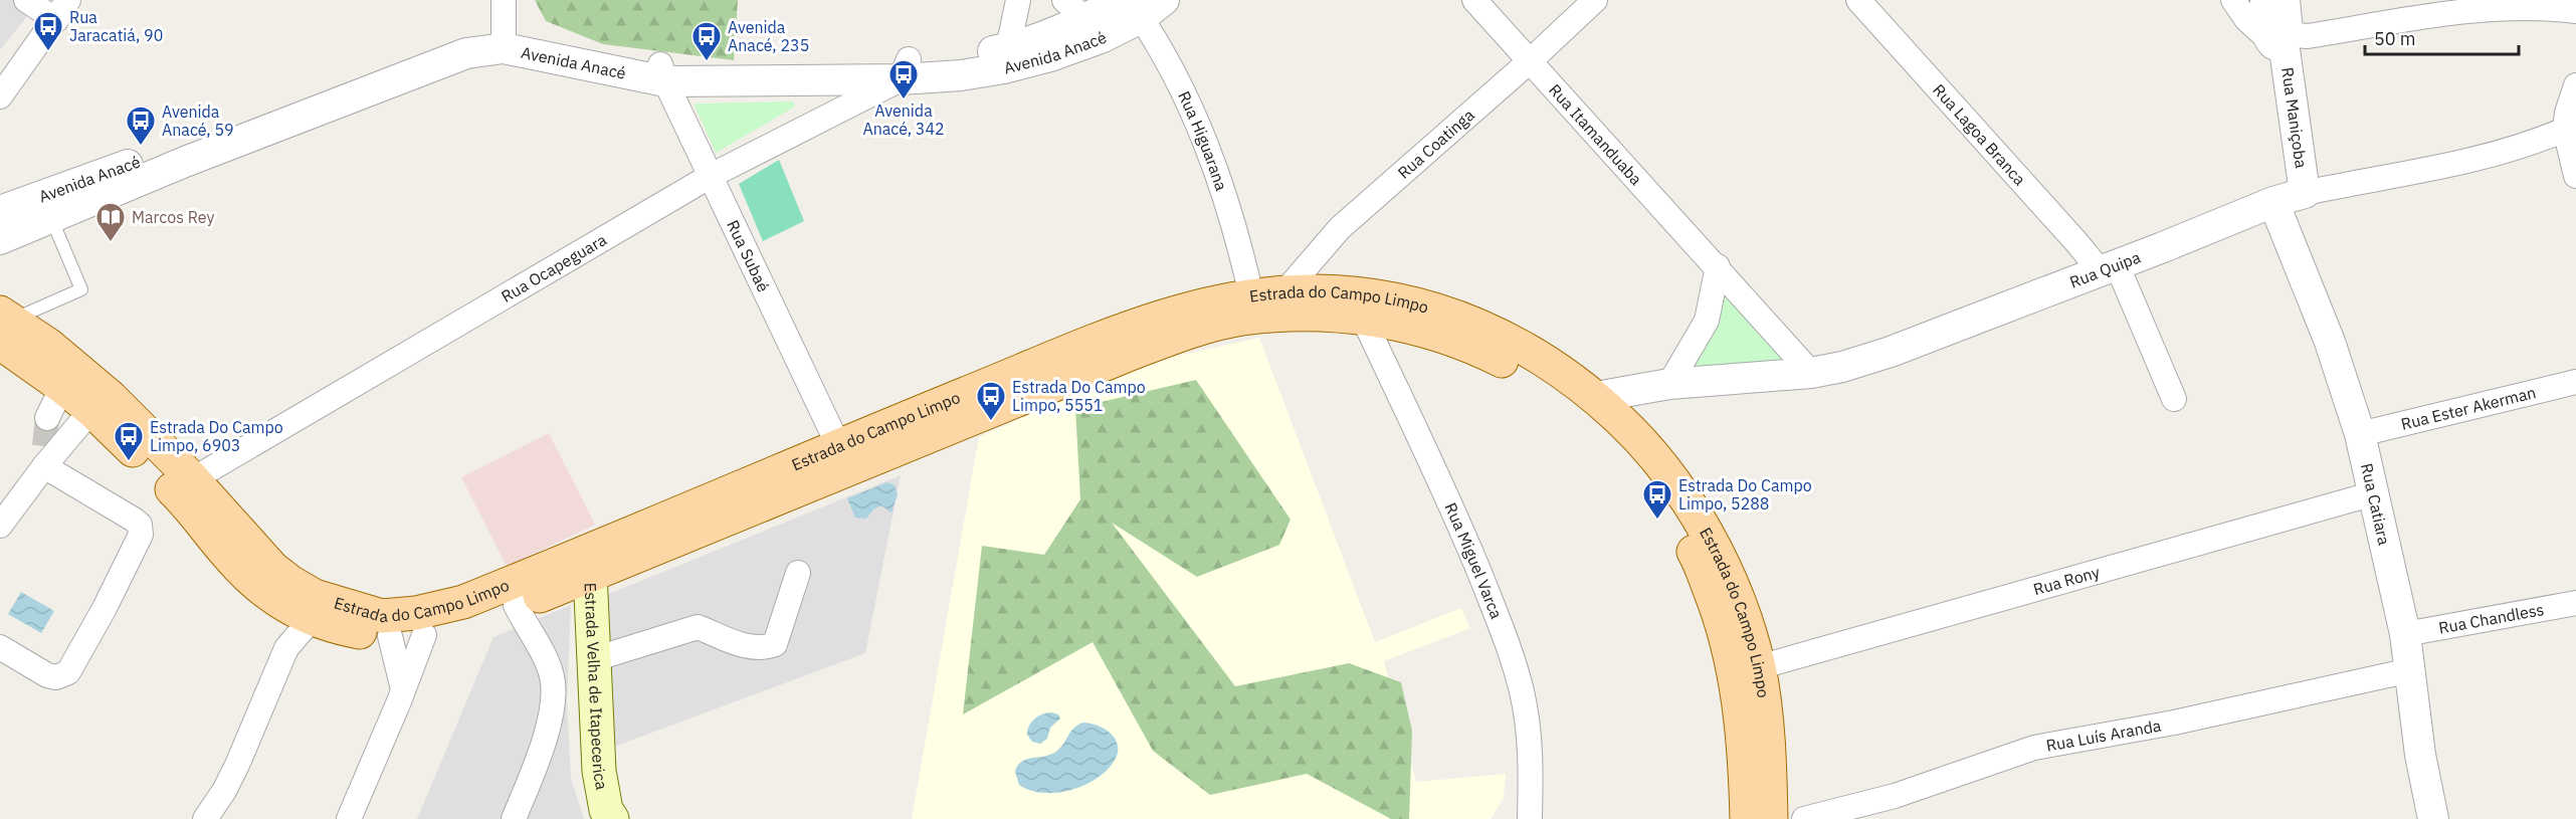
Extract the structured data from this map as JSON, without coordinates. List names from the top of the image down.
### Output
{
  "streets": {
    "main road": ["Estrada do Campo Limpo", "Estrada Velha de Itapecerica"],
    "street": [
      "Avenida Anacé",
      "Rua Maniçoba",
      "Rua Itamanduaba",
      "Rua Lagoa Branca",
      "Rua Higuarana",
      "Rua Coatinga",
      "Rua Subaé",
      "Rua Ocapeguara",
      "Rua Quipa",
      "Rua Ester Akerman",
      "Rua Catiara",
      "Rua Miguel Varca",
      "Rua Rony",
      "Rua Chandless",
      "Rua Luís Aranda"
    ]
  },
  "crossings": [
    ["Avenida Anacé", "Rua Higuarana"],
    ["Avenida Anacé", "Rua Subaé"],
    ["Avenida Anacé", "Rua Ocapeguara"],
    ["Rua Maniçoba", "Rua Quipa"],
    ["Rua Itamanduaba", "Rua Coatinga"],
    ["Rua Itamanduaba", "Rua Quipa"],
    ["Rua Lagoa Branca", "Rua Quipa"],
    ["Rua Higuarana", "Estrada do Campo Limpo"],
    ["Rua Coatinga", "Estrada do Campo Limpo"],
    ["Rua Subaé", "Rua Ocapeguara"],
    ["Rua Subaé", "Estrada do Campo Limpo"],
    ["Rua Ocapeguara", "Estrada do Campo Limpo"],
    ["Rua Quipa", "Estrada do Campo Limpo"],
    ["Rua Quipa", "Rua Catiara"],
    ["Estrada do Campo Limpo", "Rua Miguel Varca"],
    ["Estrada do Campo Limpo", "Rua Rony"],
    ["Estrada do Campo Limpo", "Estrada Velha de Itapecerica"],
    ["Rua Ester Akerman", "Rua Catiara"],
    ["Rua Catiara", "Rua Rony"],
    ["Rua Catiara", "Rua Chandless"],
    ["Rua Catiara", "Rua Luís Aranda"]
  ],
  "places": {
    "bus stop": [
      "Rua Jaracatiá, 90",
      "Avenida Anacé, 235",
      "Avenida Anacé, 342",
      "Avenida Anacé, 59",
      "Estrada Do Campo Limpo, 5551",
      "Estrada Do Campo Limpo, 6903",
      "Estrada Do Campo Limpo, 5288"
    ],
    "library": ["Marcos Rey"]
  },
  "scale_bar": "50 m"
}
